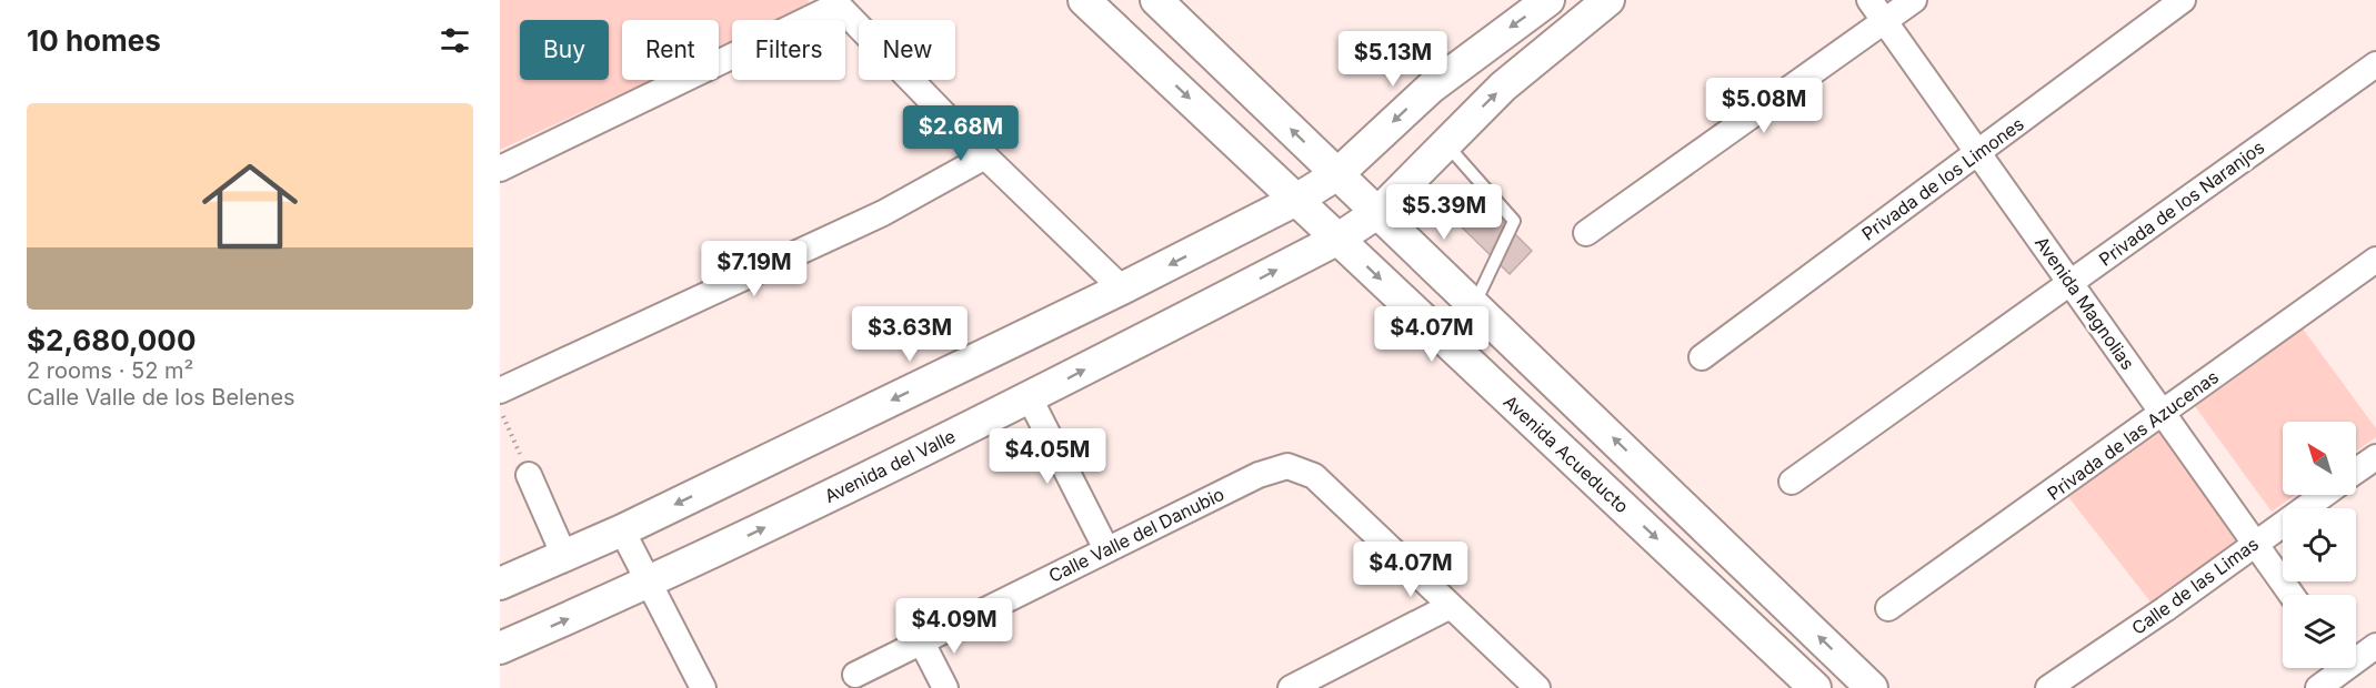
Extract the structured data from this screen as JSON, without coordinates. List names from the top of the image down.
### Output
{
  "streets": {
    "street": [
      "Privada de los Limones",
      "Privada de los Naranjos",
      "Avenida Magnolias",
      "Privada de las Azucenas",
      "Avenida Acueducto",
      "Avenida del Valle",
      "Calle Valle del Danubio",
      "Calle de las Limas"
    ]
  },
  "crossings": [
    ["Privada de los Limones", "Avenida Magnolias"],
    ["Privada de los Naranjos", "Avenida Magnolias"],
    ["Avenida Magnolias", "Privada de las Azucenas"],
    ["Avenida Magnolias", "Calle de las Limas"],
    ["Avenida Acueducto", "Avenida del Valle"]
  ],
  "north": "top left",
  "page": {
    "heading": "10 homes",
    "chip": [
      "Buy",
      "Rent",
      "Filters",
      "New"
    ],
    "price": [
      "$5.13M",
      "$5.08M",
      "$2.68M",
      "$5.39M",
      "$7.19M",
      "$3.63M",
      "$4.07M",
      "$4.05M",
      "$4.07M",
      "$4.09M"
    ],
    "list": [
      {
        "name": "$2,680,000",
        "note": "2 rooms · 52 m² · Calle Valle de los Belenes"
      }
    ]
  }
}
